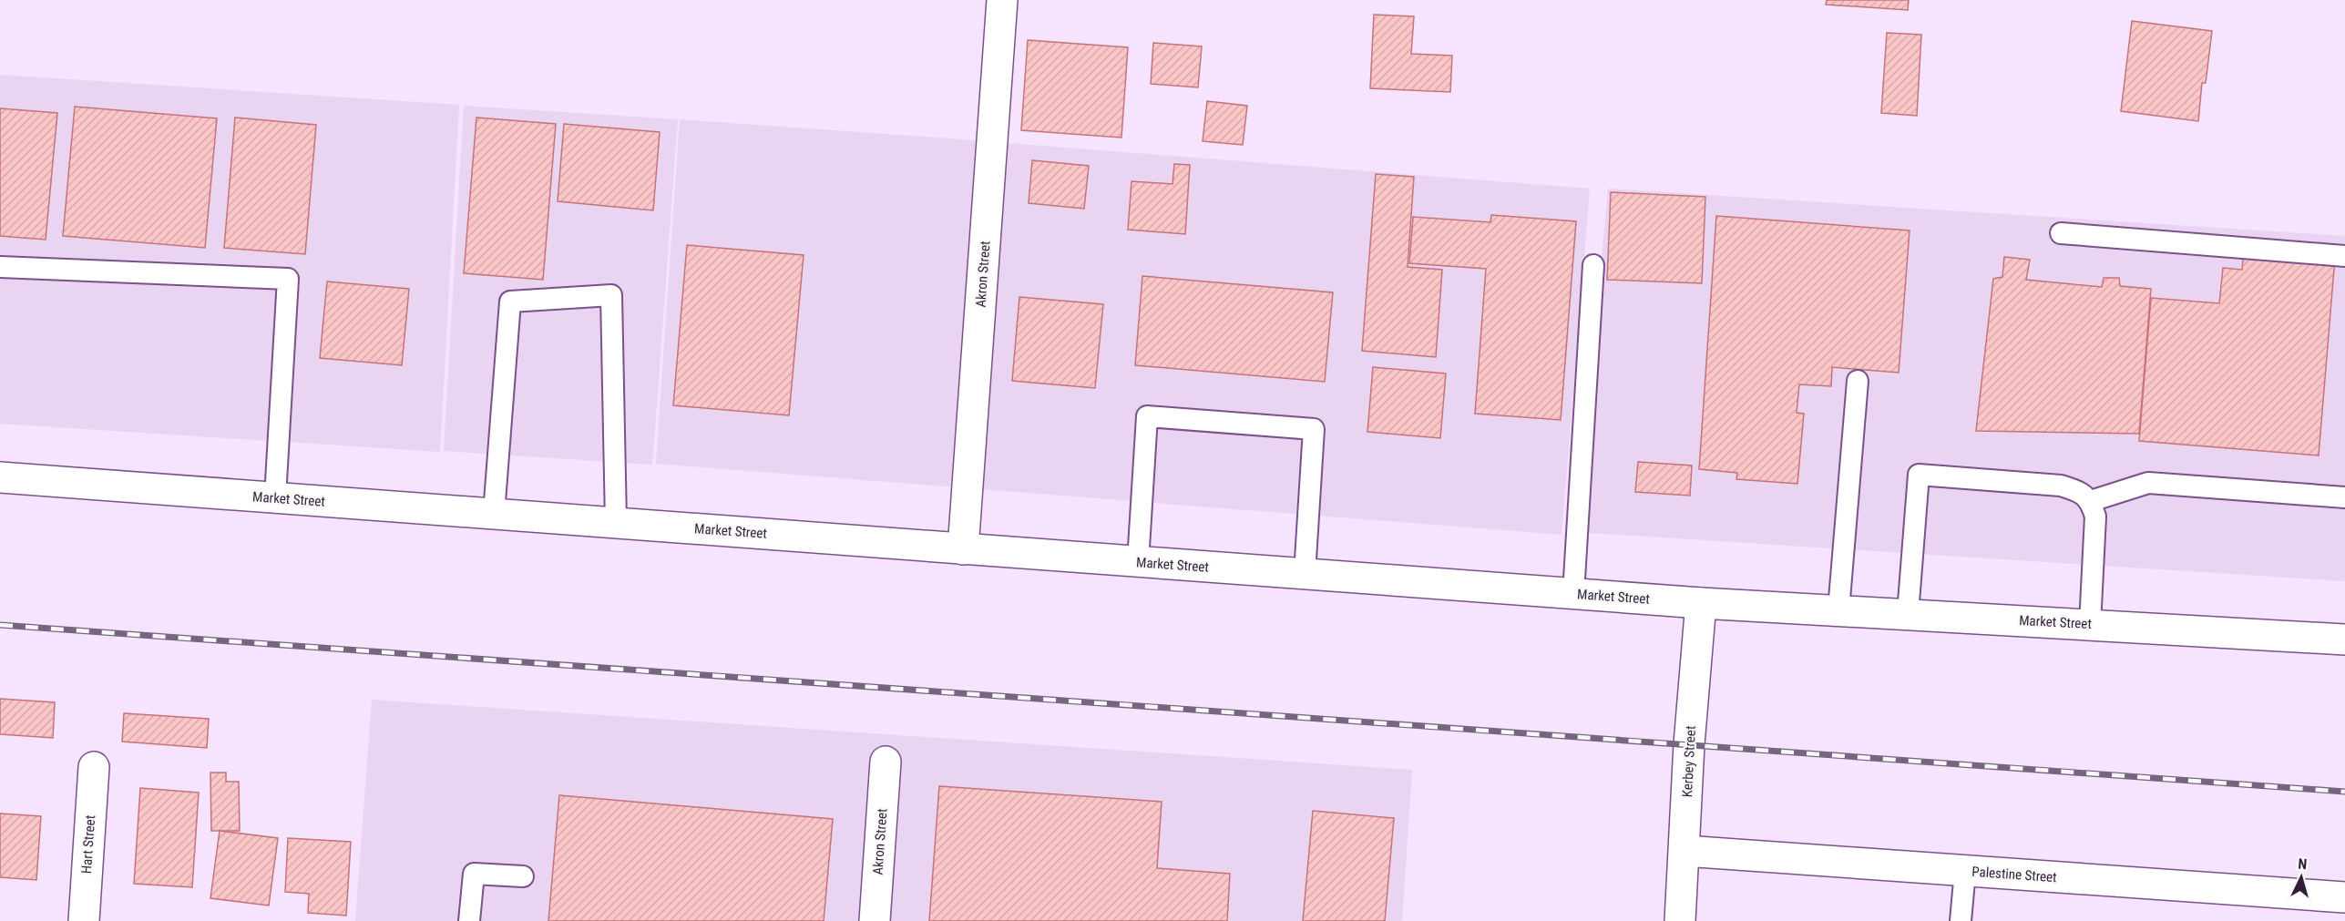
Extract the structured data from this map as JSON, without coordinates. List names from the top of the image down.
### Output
{
  "streets": {
    "main road": [
      "Akron Street",
      "Market Street",
      "Kerbey Street",
      "Hart Street",
      "Palestine Street"
    ]
  },
  "crossings": [
    ["Akron Street", "Market Street"],
    ["Market Street", "Kerbey Street"],
    ["Kerbey Street", "Palestine Street"]
  ],
  "north": "top"
}
